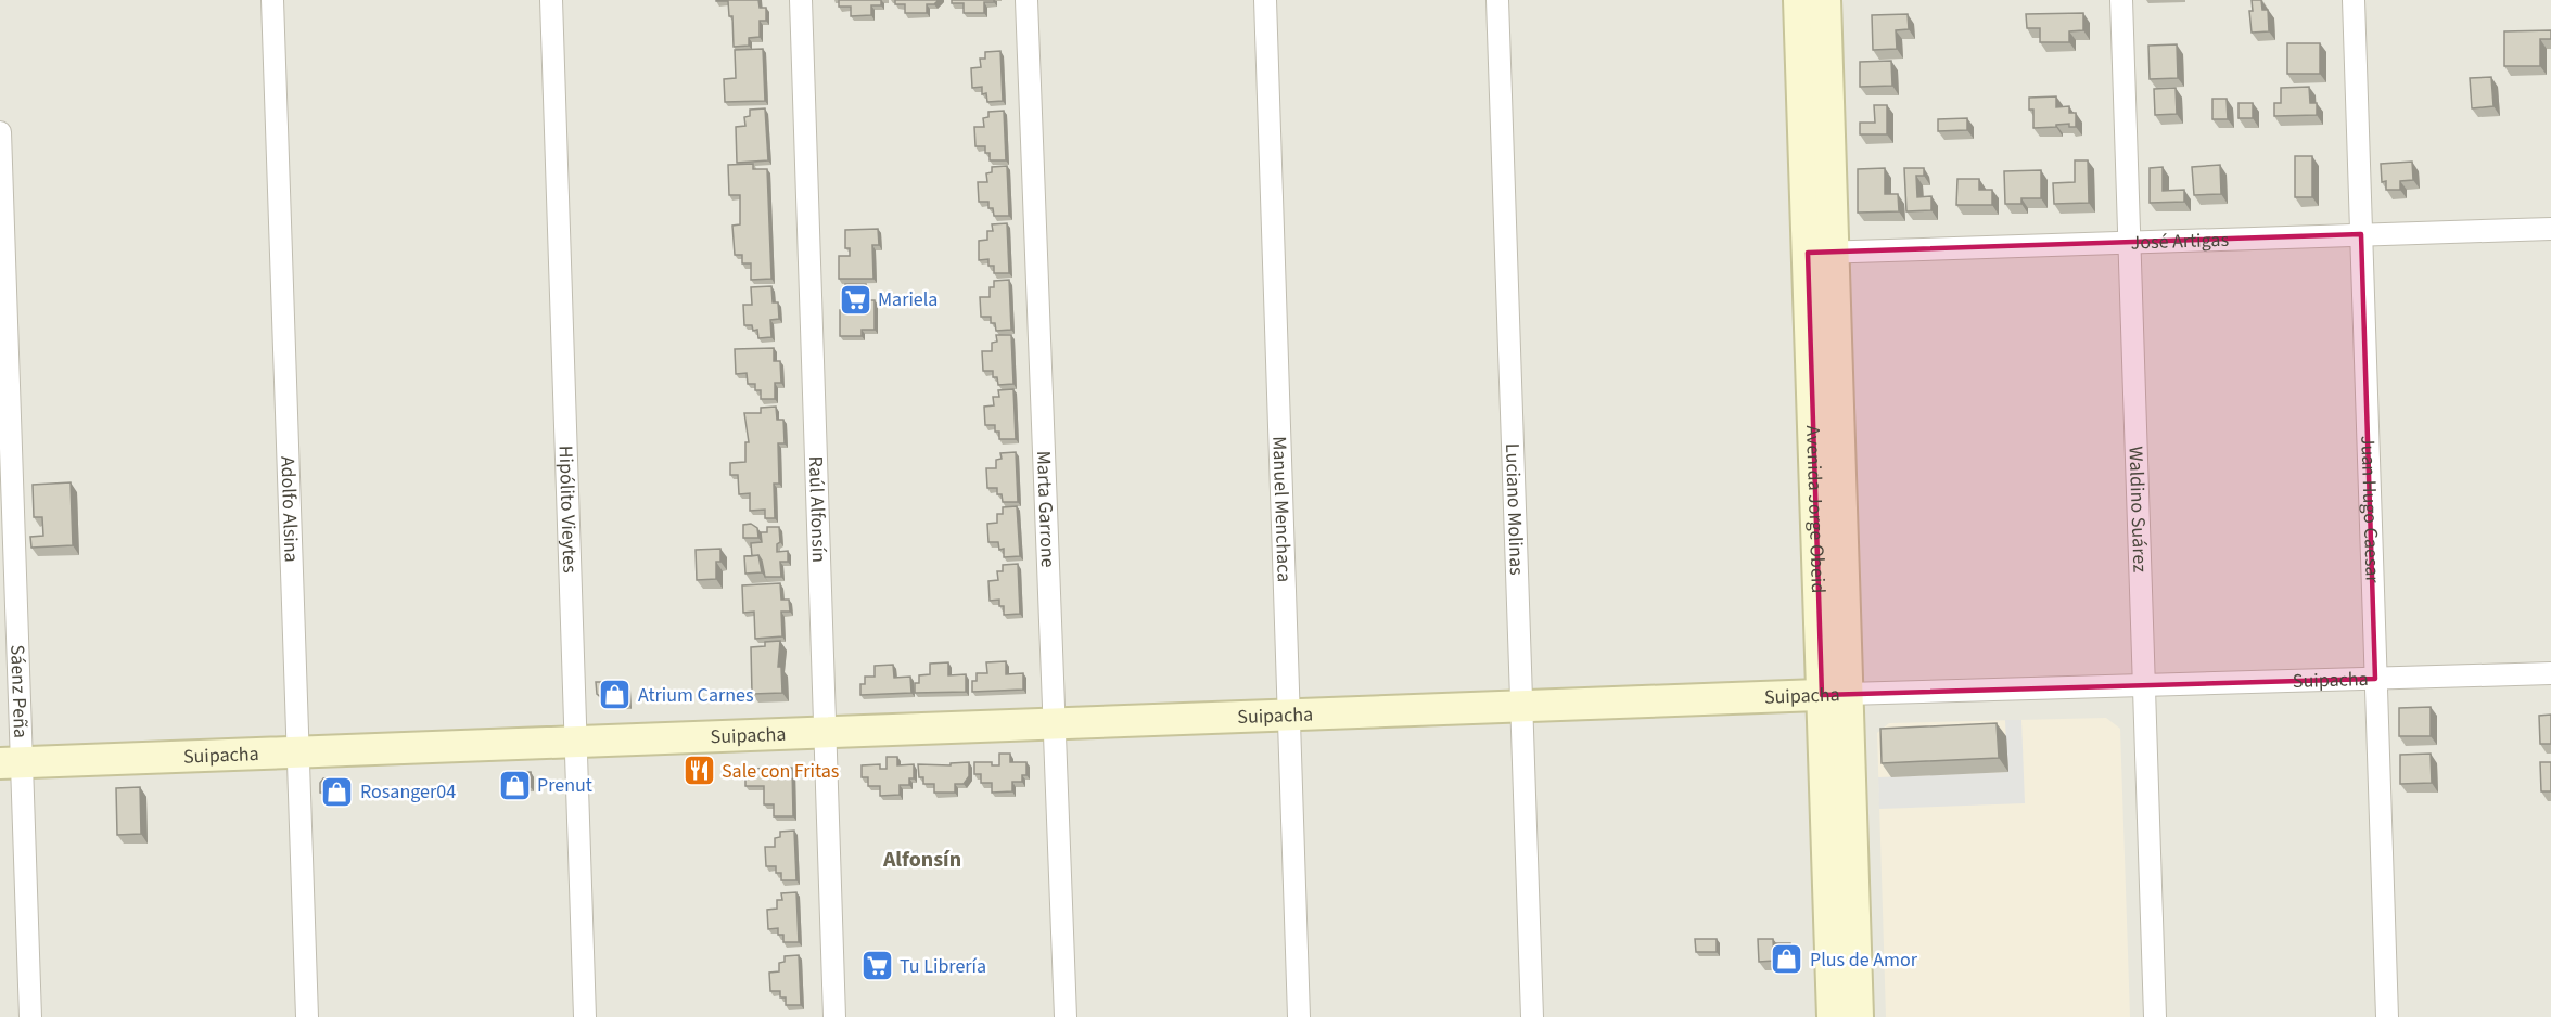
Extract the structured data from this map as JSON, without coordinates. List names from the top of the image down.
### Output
{
  "streets": {
    "main road": ["Avenida Jorge Obeid", "Suipacha"],
    "street": [
      "José Artigas",
      "Adolfo Alsina",
      "Hipólito Vieytes",
      "Raúl Alfonsín",
      "Marta Garrone",
      "Manuel Menchaca",
      "Luciano Molinas",
      "Waldino Suárez",
      "Juan Hugo Caesar",
      "Sáenz Peña"
    ]
  },
  "crossings": [
    ["José Artigas", "Avenida Jorge Obeid"],
    ["José Artigas", "Waldino Suárez"],
    ["José Artigas", "Juan Hugo Caesar"],
    ["Adolfo Alsina", "Suipacha"],
    ["Hipólito Vieytes", "Suipacha"],
    ["Raúl Alfonsín", "Suipacha"],
    ["Marta Garrone", "Suipacha"],
    ["Manuel Menchaca", "Suipacha"],
    ["Luciano Molinas", "Suipacha"],
    ["Avenida Jorge Obeid", "Suipacha"],
    ["Waldino Suárez", "Suipacha"],
    ["Juan Hugo Caesar", "Suipacha"],
    ["Suipacha", "Sáenz Peña"]
  ],
  "districts": ["Alfonsín"],
  "places": {
    "supermarket": ["Mariela", "Tu Librería"],
    "shop": [
      "Atrium Carnes",
      "Prenut",
      "Rosanger04",
      "Plus de Amor"
    ],
    "restaurant": ["Sale con Fritas"]
  }
}
